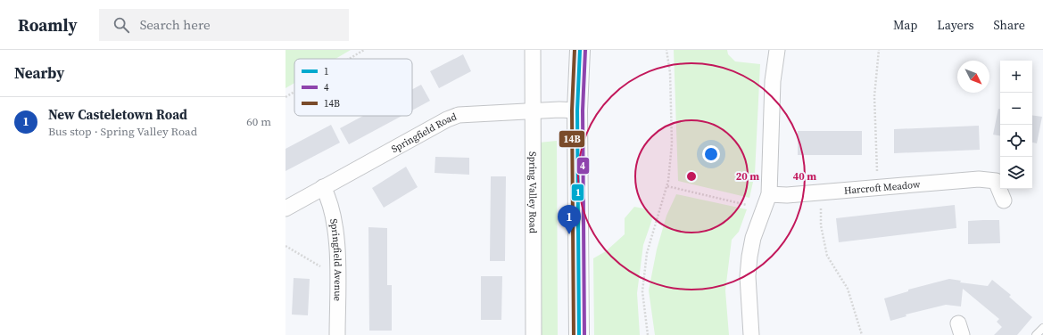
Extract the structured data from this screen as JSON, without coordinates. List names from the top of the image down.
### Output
{
  "streets": {
    "street": [
      "Springfield Road",
      "Harcroft Meadow",
      "Spring Valley Road",
      "Springfield Avenue"
    ]
  },
  "crossings": [
    ["Springfield Road", "Spring Valley Road"],
    ["Springfield Road", "Springfield Avenue"]
  ],
  "lines": ["transit line 1", "transit line 4", "transit line 14B"],
  "legend": ["1", "4", "14B"],
  "north": "bottom right",
  "page": {
    "header": "Roamly",
    "search": "Search here",
    "nav": ["Map", "Layers", "Share"],
    "heading": "Nearby",
    "map_buttons": ["+", "−"],
    "list": [
      {
        "mark": "1",
        "name": "New Casteletown Road",
        "note": "Bus stop · Spring Valley Road",
        "value": "60 m"
      }
    ],
    "pins": "1"
  },
  "rings": ["20 m", "40 m"]
}
